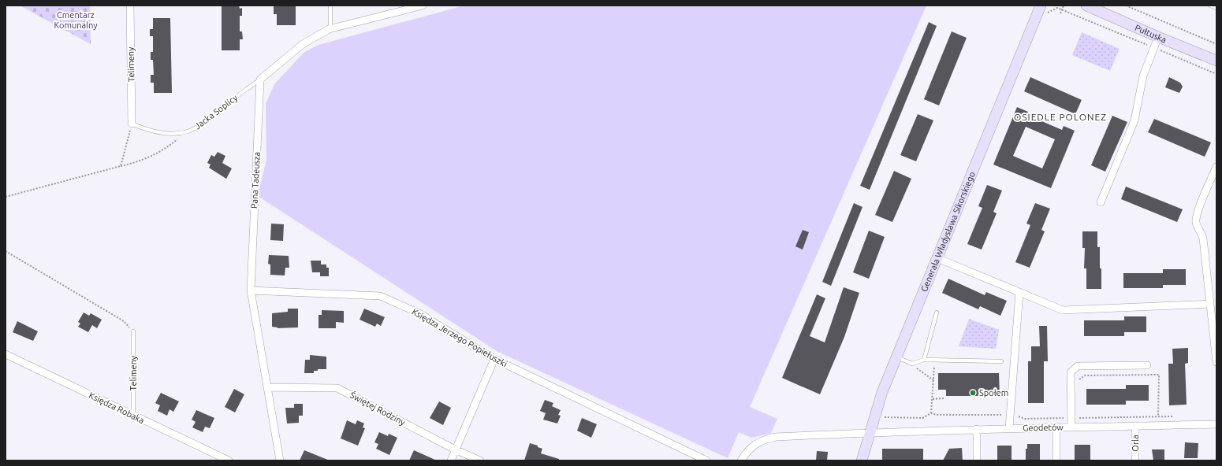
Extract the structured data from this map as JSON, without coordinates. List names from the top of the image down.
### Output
{
  "streets": {
    "street": [
      "Pułtuska",
      "Telimeny",
      "Pana Tadeusza",
      "Generała Władysława Sikorskiego",
      "Księdza Jerzego Popiełuszki",
      "Księdza Robaka",
      "Świętej Rodziny",
      "Geodetów",
      "Orla"
    ],
    "lane": ["Jacka Soplicy"]
  },
  "crossings": [
    ["Telimeny", "Jacka Soplicy"],
    ["Telimeny", "Księdza Robaka"],
    ["Jacka Soplicy", "Pana Tadeusza"],
    ["Pana Tadeusza", "Księdza Jerzego Popiełuszki"],
    ["Pana Tadeusza", "Świętej Rodziny"],
    ["Generała Władysława Sikorskiego", "Geodetów"],
    ["Geodetów", "Orla"]
  ],
  "districts": ["OSIEDLE POLONEZ"],
  "parks": ["Cmentarz Komunalny"],
  "places": ["Społem"]
}
